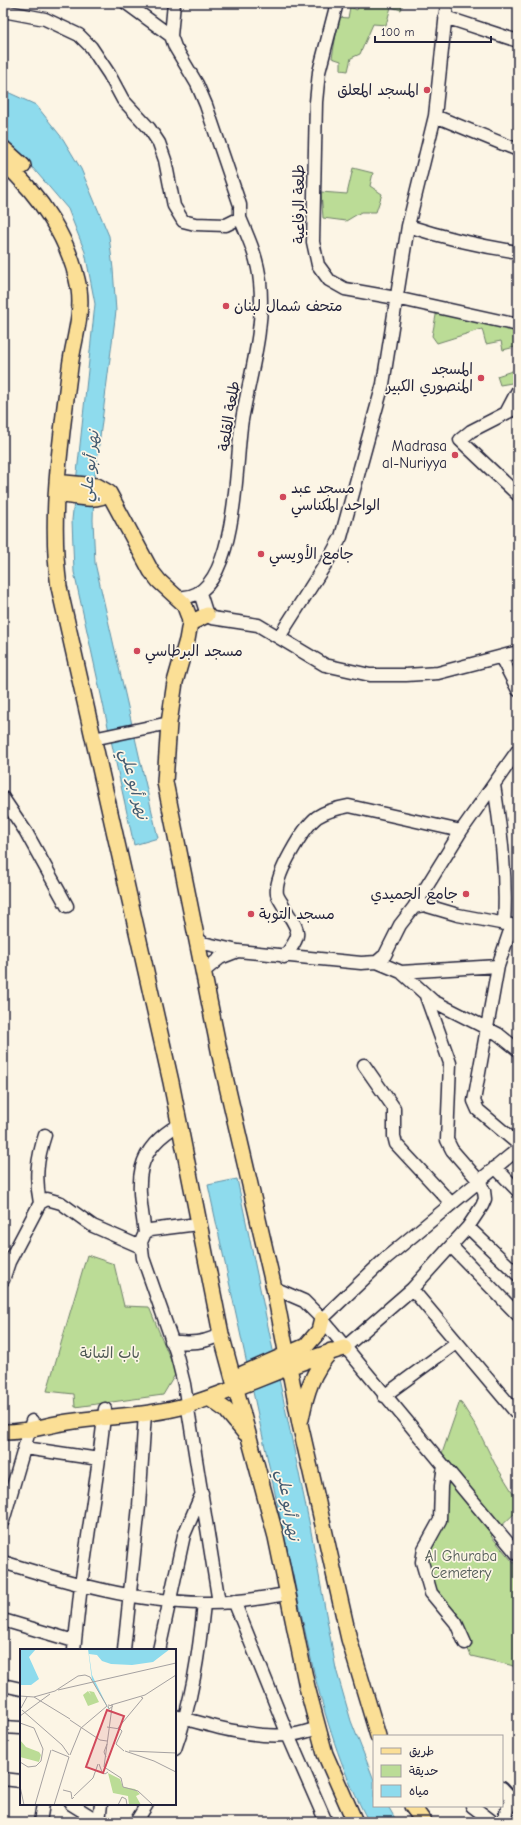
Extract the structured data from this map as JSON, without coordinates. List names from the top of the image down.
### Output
{
  "streets": {
    "street": ["طلعة الرفاعية", "طلعة القلعة"]
  },
  "water": ["نهر أبو علي"],
  "parks": ["باب التبانة", "Al Ghuraba Cemetery"],
  "places": [
    "المسجد المعلق",
    "متحف شمال لبنان",
    "المسجد المنصوري الكبير",
    "Madrasa al-Nuriyya",
    "مسجد عبد الواحد المكناسي",
    "جامع الأويسي",
    "مسجد البرطاسي",
    "جامع الحميدي",
    "مسجد التوبة"
  ],
  "legend": ["طريق", "حديقة", "مياه"],
  "scale_bar": "100 m"
}
